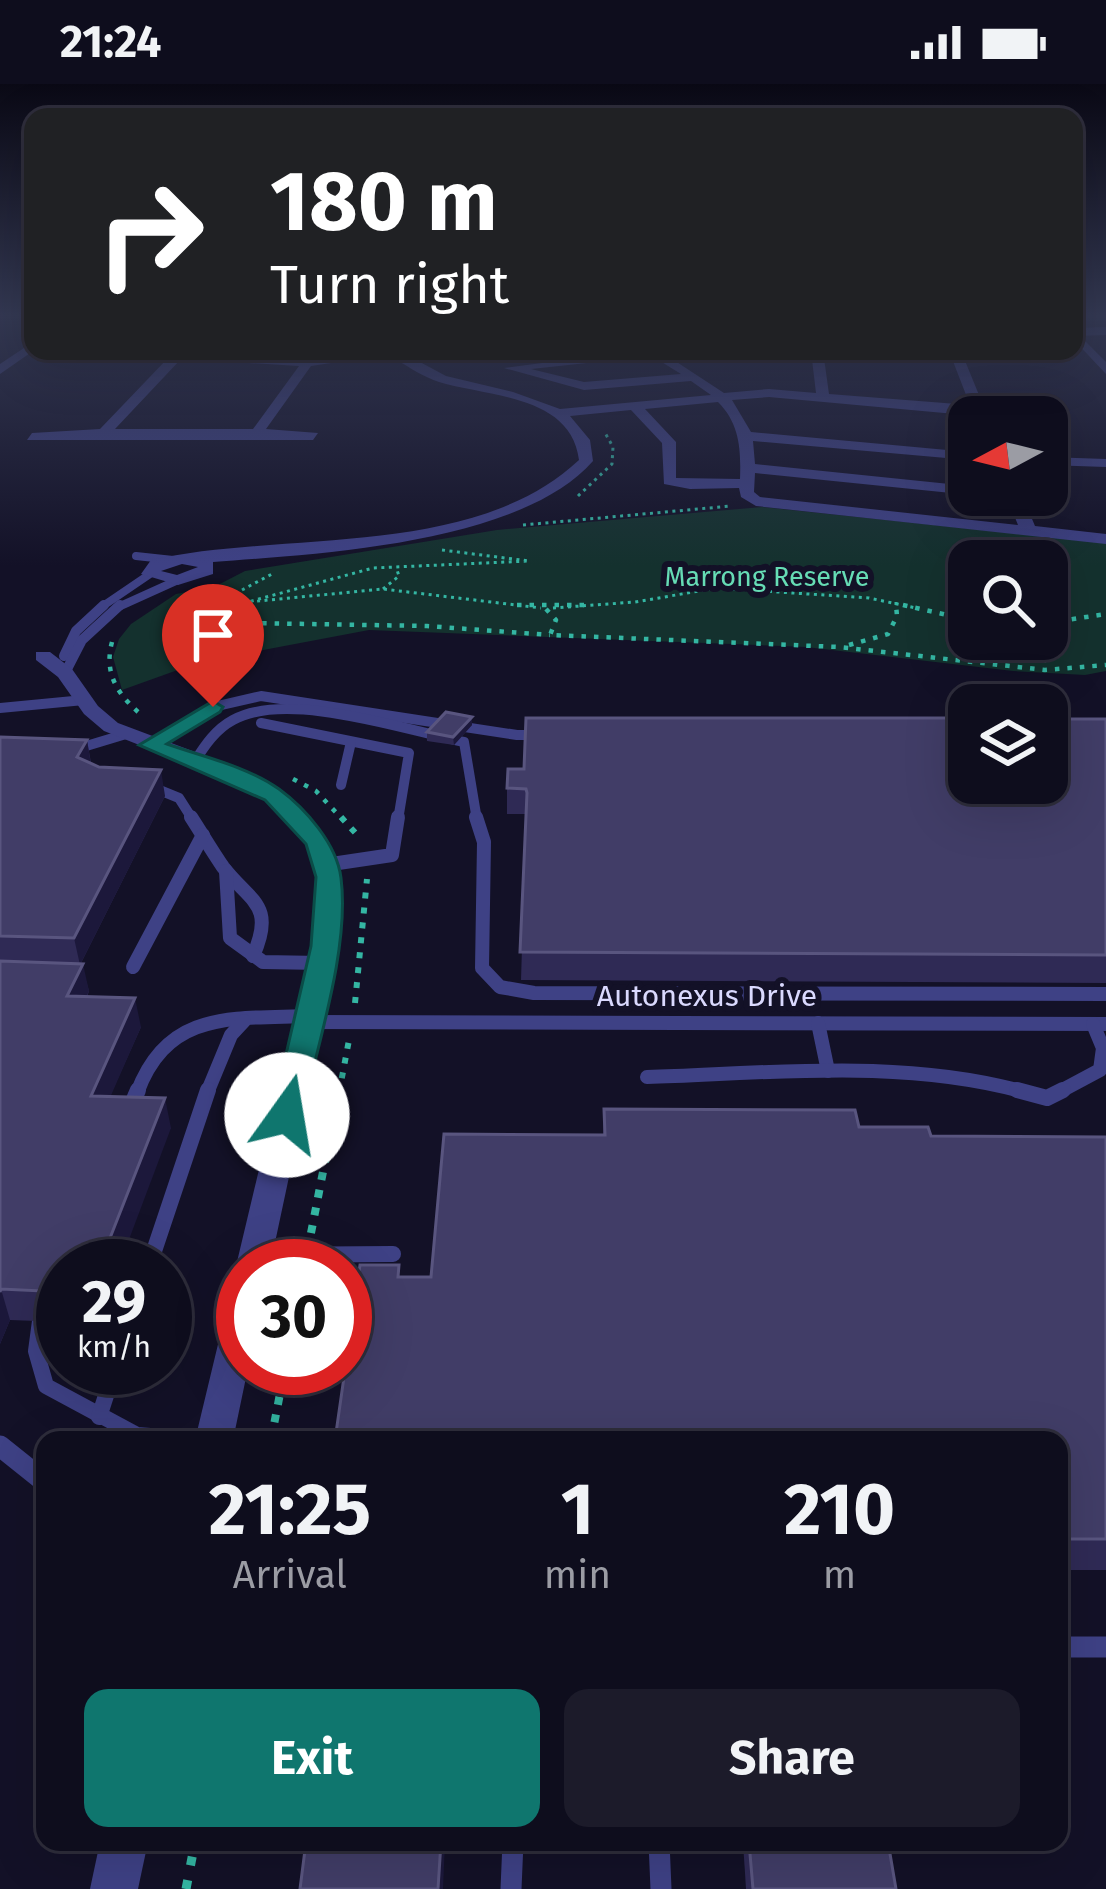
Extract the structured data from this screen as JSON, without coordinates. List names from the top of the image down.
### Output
{
  "streets": {
    "lane": ["Autonexus Drive"]
  },
  "parks": ["Marrong Reserve"],
  "north": "left",
  "page": {
    "status": "21:24",
    "turn": ["180 m", "Turn right"],
    "speed": "29 km/h",
    "limit": "30",
    "eta": [
      "21:25",
      "Arrival",
      "1",
      "min",
      "210",
      "m"
    ],
    "buttons": ["Exit", "Share"]
  }
}
